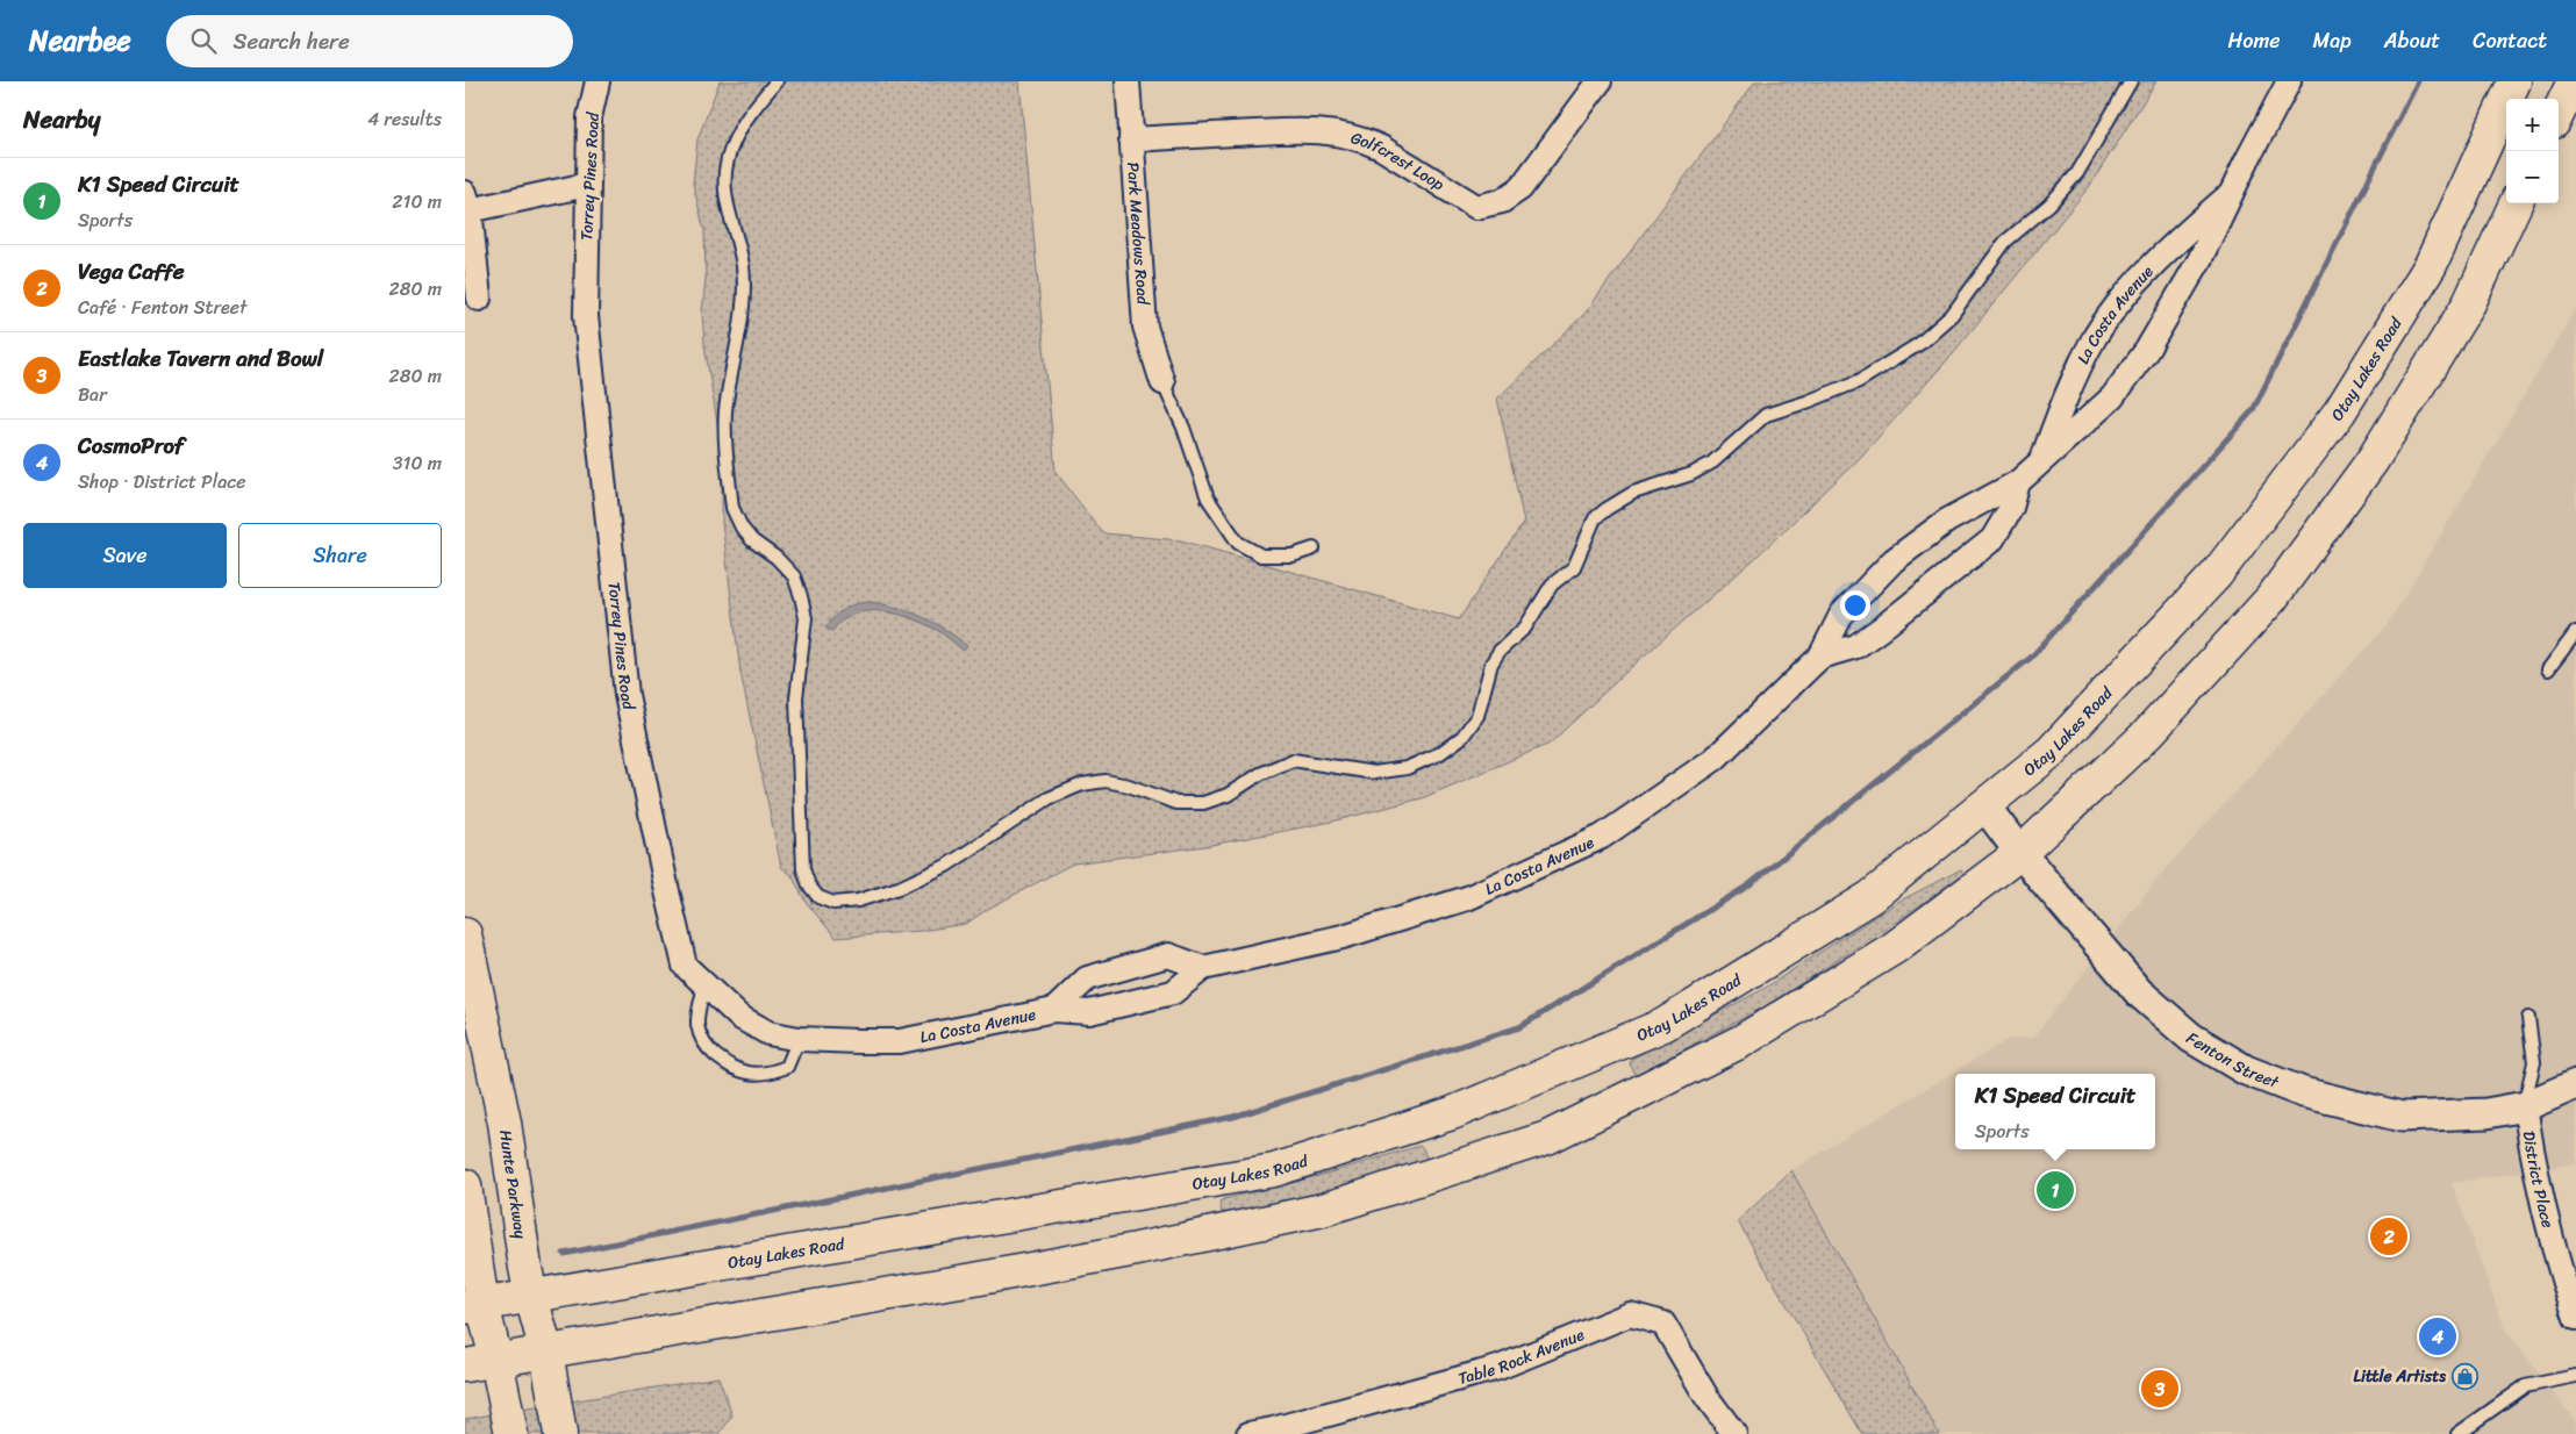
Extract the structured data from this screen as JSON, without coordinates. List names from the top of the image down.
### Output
{
  "streets": {
    "main road": ["Otay Lakes Road", "Hunte Parkway"],
    "street": [
      "Golfcrest Loop",
      "Torrey Pines Road",
      "Park Meadows Road",
      "La Costa Avenue",
      "Fenton Street",
      "District Place",
      "Table Rock Avenue"
    ]
  },
  "crossings": [
    ["Golfcrest Loop", "Park Meadows Road"],
    ["Torrey Pines Road", "La Costa Avenue"],
    ["Otay Lakes Road", "Fenton Street"],
    ["Otay Lakes Road", "Hunte Parkway"],
    ["Fenton Street", "District Place"]
  ],
  "places": {
    "shop": ["Little Artists"]
  },
  "page": {
    "header": "Nearbee",
    "search": "Search here",
    "nav": [
      "Home",
      "Map",
      "About",
      "Contact"
    ],
    "heading": ["Nearby", "4 results"],
    "map_buttons": ["+", "−"],
    "list": [
      {
        "mark": "1",
        "name": "K1 Speed Circuit",
        "note": "Sports",
        "value": "210 m"
      },
      {
        "mark": "2",
        "name": "Vega Caffe",
        "note": "Café · Fenton Street",
        "value": "280 m"
      },
      {
        "mark": "3",
        "name": "Eastlake Tavern and Bowl",
        "note": "Bar",
        "value": "280 m"
      },
      {
        "mark": "4",
        "name": "CosmoProf",
        "note": "Shop · District Place",
        "value": "310 m"
      }
    ],
    "buttons": ["Save", "Share"],
    "popup": ["K1 Speed Circuit", "Sports"],
    "pins": [
      "1",
      "2",
      "4",
      "3"
    ]
  }
}
